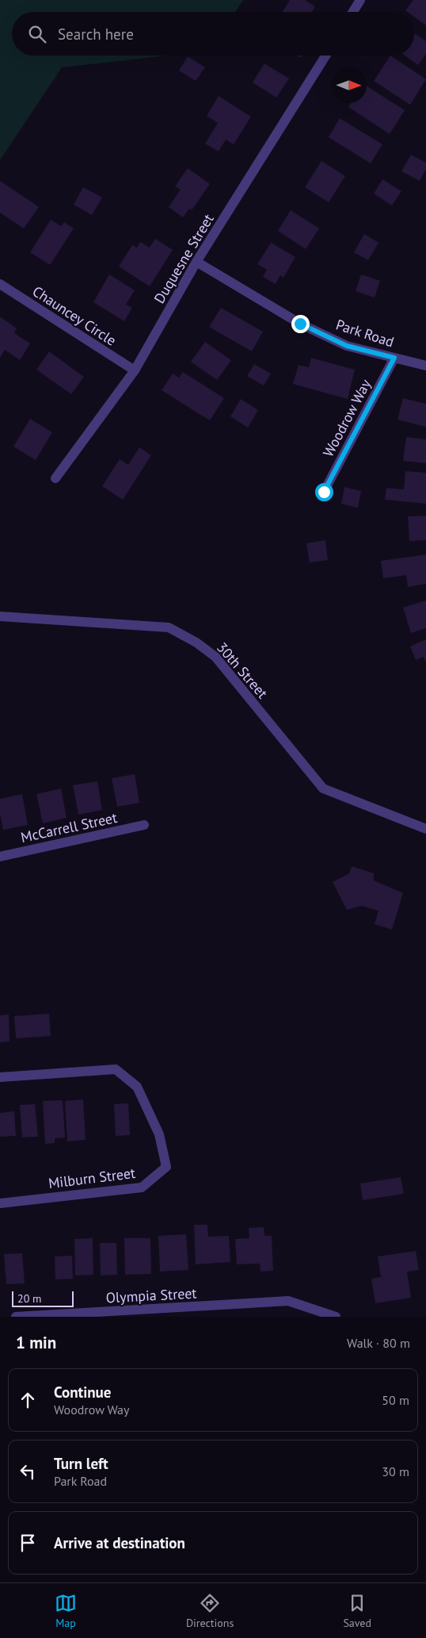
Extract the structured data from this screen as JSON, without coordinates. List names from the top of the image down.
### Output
{
  "streets": {
    "street": [
      "Duquesne Street",
      "Chauncey Circle",
      "Park Road",
      "Woodrow Way",
      "30th Street",
      "McCarrell Street",
      "Milburn Street",
      "Olympia Street"
    ]
  },
  "crossings": [
    ["Duquesne Street", "Chauncey Circle"],
    ["Duquesne Street", "Park Road"],
    ["Park Road", "Woodrow Way"]
  ],
  "scale_bar": "20 m",
  "north": "right",
  "page": {
    "search": "Search here",
    "scale": "20 m",
    "heading": ["1 min", "Walk · 80 m"],
    "list": [
      ["Continue", "Woodrow Way", "50 m"],
      ["Turn left", "Park Road", "30 m"],
      "Arrive at destination"
    ],
    "nav": ["Map", "Directions", "Saved"]
  }
}
